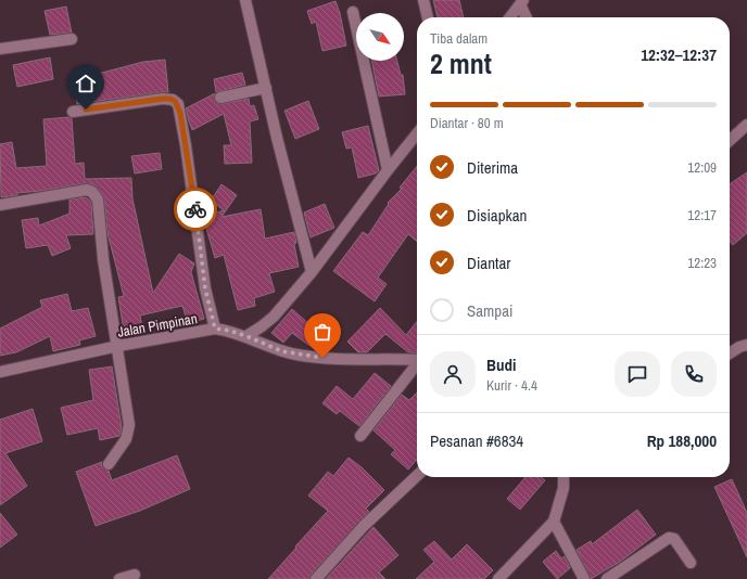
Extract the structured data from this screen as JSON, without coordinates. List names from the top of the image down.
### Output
{
  "streets": {
    "street": ["Jalan Pimpinan"]
  },
  "north": "bottom right",
  "page": {
    "heading": ["2 mnt", "Tiba dalam", "12:32–12:37"],
    "panel": [
      "Budi",
      "Kurir · 4.4",
      "Pesanan #6834",
      "Rp 188,000"
    ],
    "bar": "Diantar · 80 m",
    "list": [
      ["Diterima", "12:09"],
      ["Disiapkan", "12:17"],
      ["Diantar", "12:23"],
      "Sampai"
    ]
  }
}
